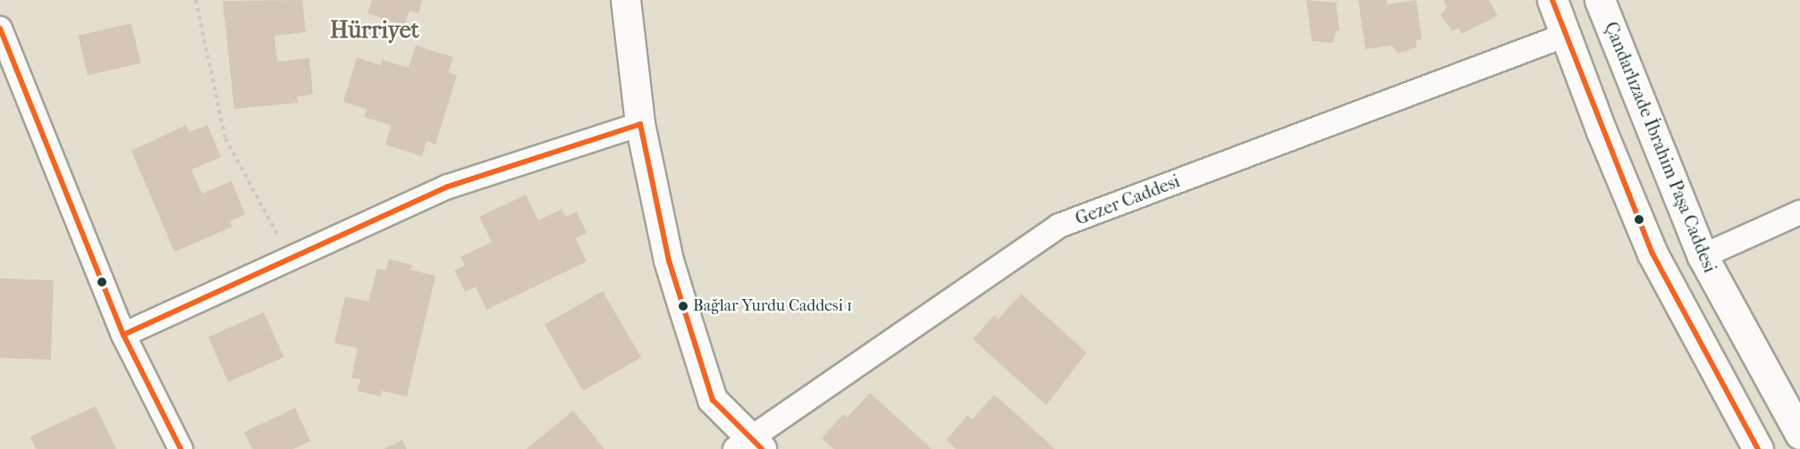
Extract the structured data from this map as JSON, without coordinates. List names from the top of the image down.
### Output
{
  "streets": {
    "main road": ["Çandarlızade İbrahim Paşa Caddesi"],
    "street": ["Gezer Caddesi"]
  },
  "districts": ["Hürriyet"],
  "places": ["Bağlar Yurdu Caddesi 1"]
}
